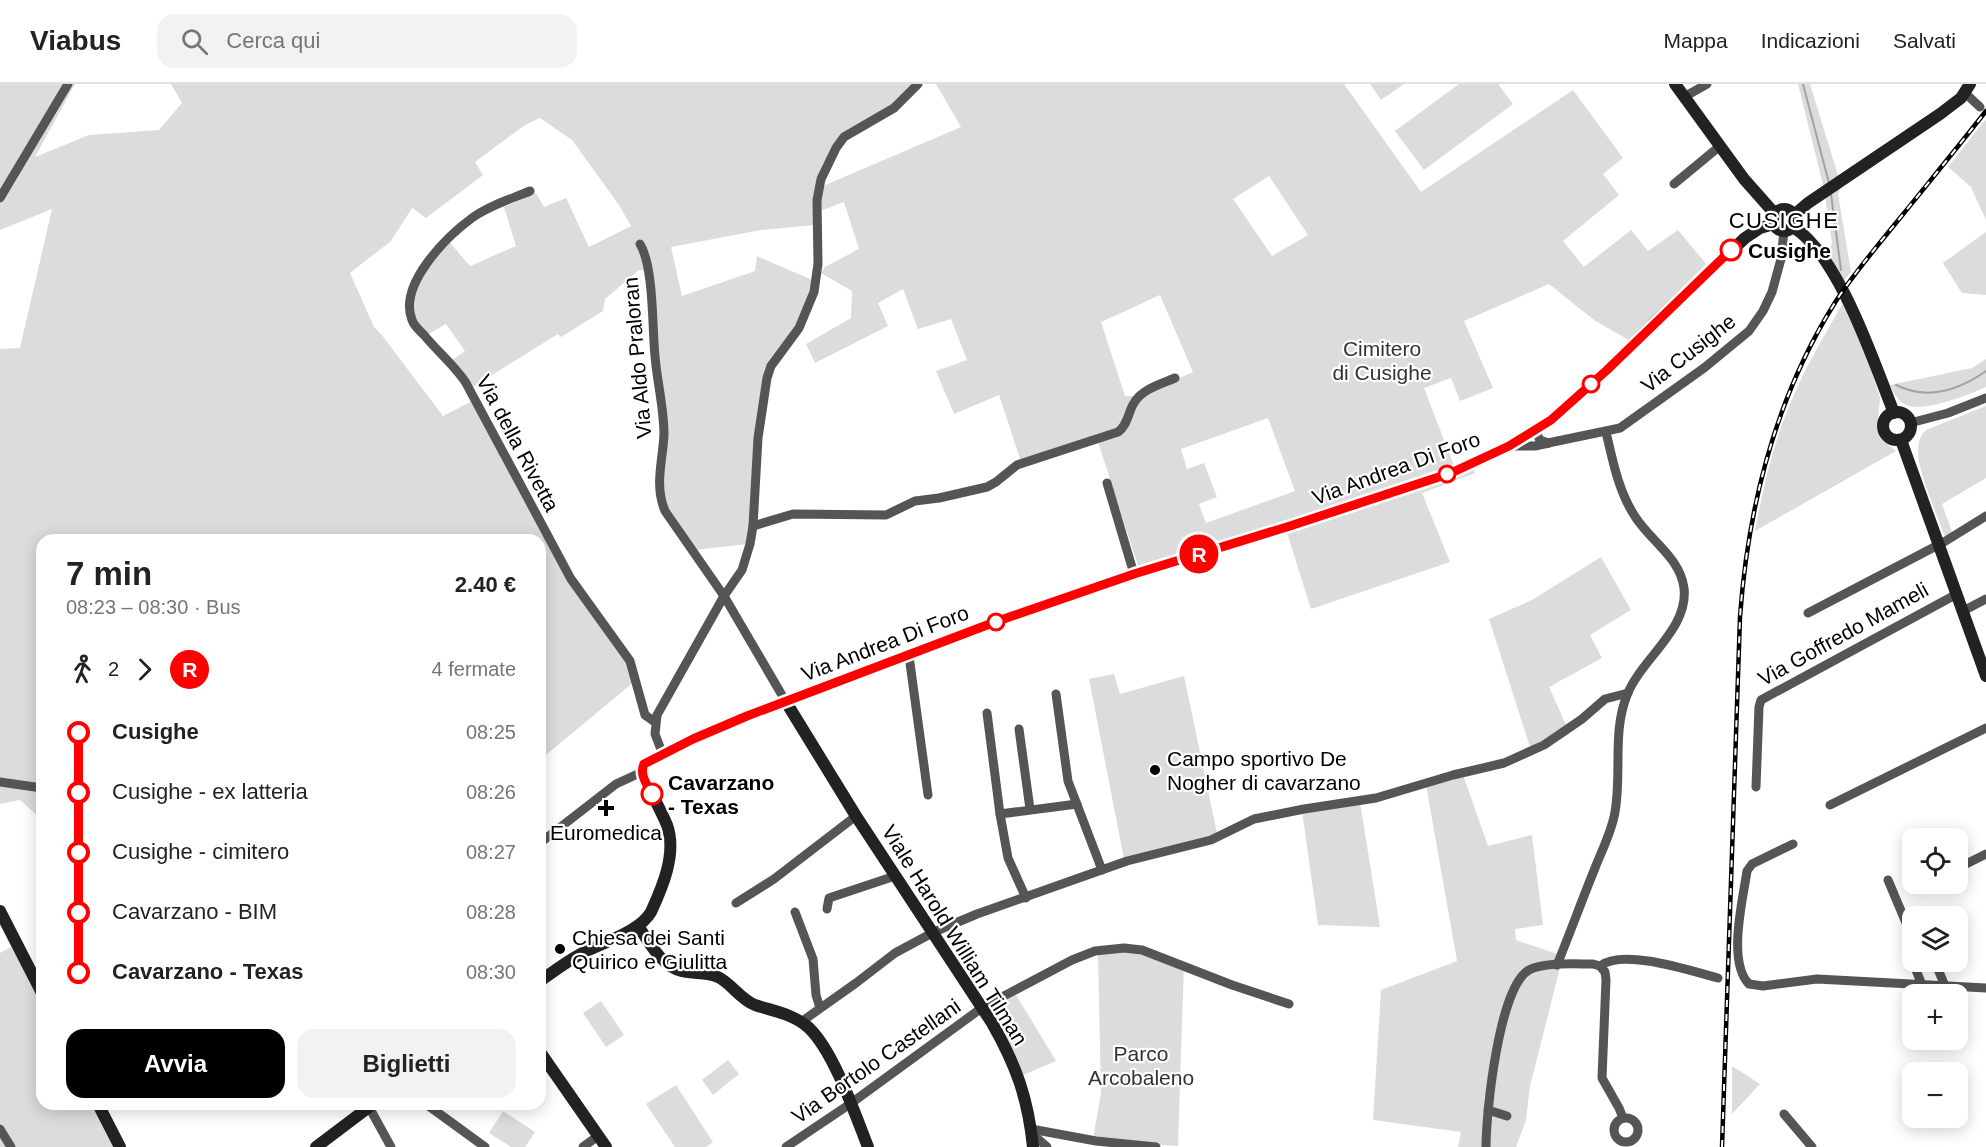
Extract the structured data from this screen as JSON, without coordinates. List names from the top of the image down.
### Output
{
  "streets": {
    "street": [
      "Via Cusighe",
      "Via Aldo Praloran",
      "Via della Rivetta",
      "Via Andrea Di Foro",
      "Via Goffredo Mameli",
      "Viale Harold William Tilman",
      "Via Bortolo Castellani"
    ]
  },
  "crossings": [
    ["Via Cusighe", "Via Andrea Di Foro"],
    ["Via Aldo Praloran", "Via Andrea Di Foro"],
    ["Via della Rivetta", "Via Andrea Di Foro"],
    ["Via Andrea Di Foro", "Viale Harold William Tilman"],
    ["Viale Harold William Tilman", "Via Bortolo Castellani"]
  ],
  "districts": ["CUSIGHE"],
  "parks": ["Cimitero di Cusighe", "Parco Arcobaleno"],
  "places": {
    "other": [
      "Cusighe",
      "Campo sportivo De Nogher di cavarzano",
      "Cavarzano - Texas",
      "Chiesa dei Santi Quirico e Giulitta"
    ],
    "health": ["Euromedica"]
  },
  "lines": ["bus line R"],
  "page": {
    "header": "Viabus",
    "search": "Cerca qui",
    "nav": ["Mappa", "Indicazioni", "Salvati"],
    "on_map": "R",
    "heading": ["7 min", "08:23 – 08:30 · Bus", "2.40 €"],
    "legs": ["2", "R", "4 fermate"],
    "list": [
      {
        "name": "Cusighe",
        "value": "08:25"
      },
      {
        "name": "Cusighe - ex latteria",
        "value": "08:26"
      },
      {
        "name": "Cusighe - cimitero",
        "value": "08:27"
      },
      {
        "name": "Cavarzano - BIM",
        "value": "08:28"
      },
      {
        "name": "Cavarzano - Texas",
        "value": "08:30"
      }
    ],
    "map_buttons": ["+", "−"],
    "buttons": ["Avvia", "Biglietti"]
  }
}
